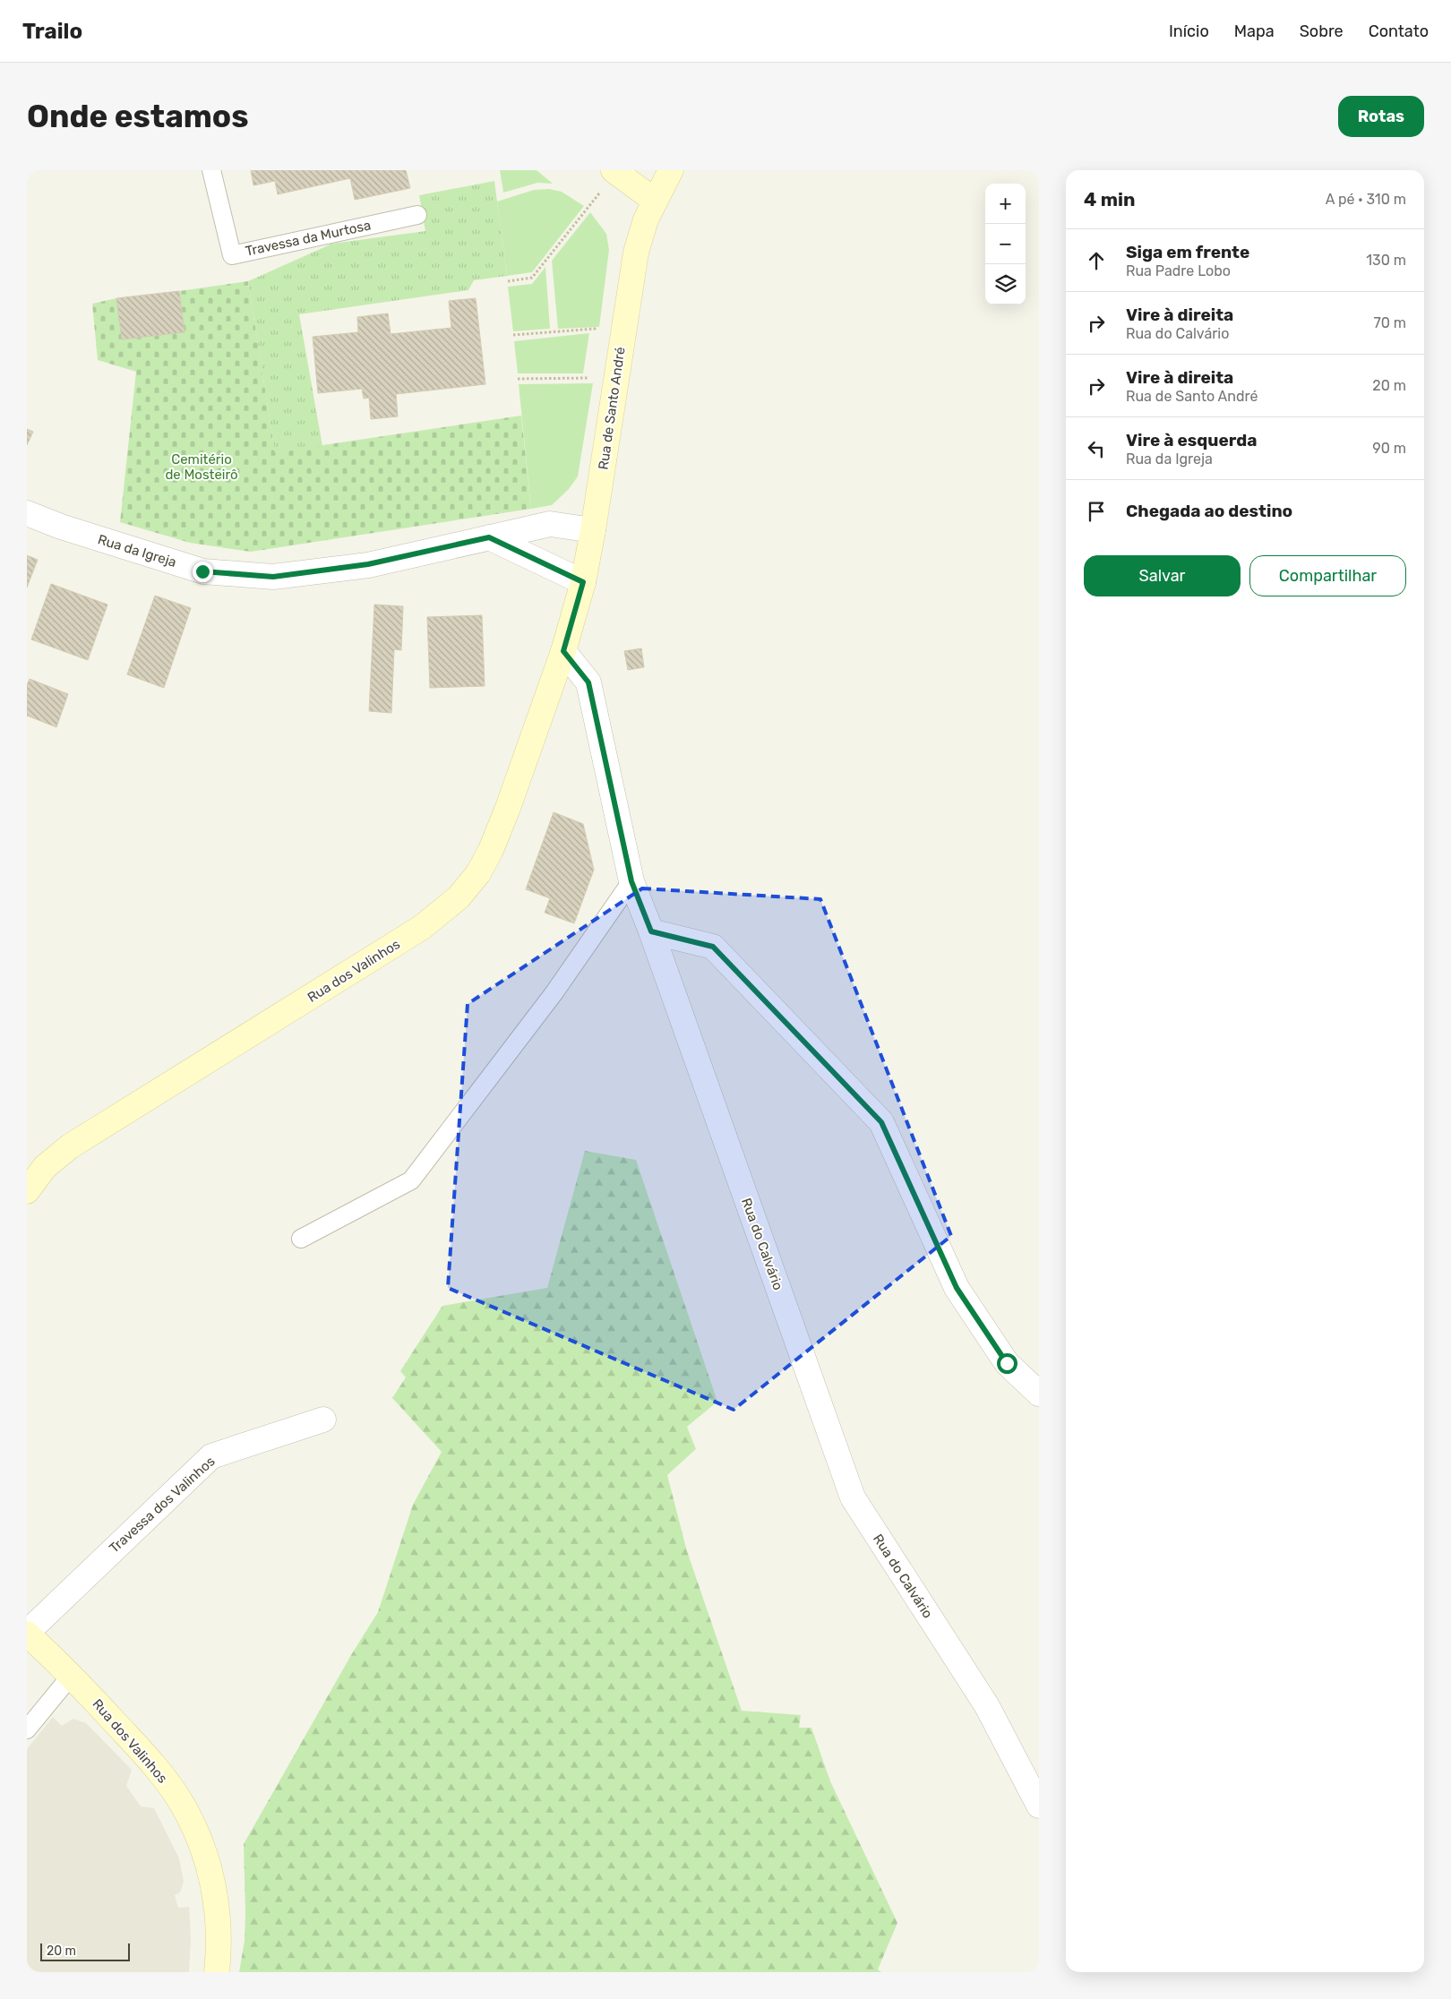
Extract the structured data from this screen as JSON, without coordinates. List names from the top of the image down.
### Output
{
  "streets": {
    "main road": ["Rua de Santo André", "Rua dos Valinhos"],
    "street": ["Rua da Igreja", "Rua do Calvário", "Travessa dos Valinhos"],
    "lane": ["Travessa da Murtosa"]
  },
  "crossings": [
    ["Rua de Santo André", "Rua da Igreja"],
    ["Rua de Santo André", "Rua dos Valinhos"],
    ["Rua de Santo André", "Rua do Calvário"],
    ["Rua dos Valinhos", "Rua do Calvário"],
    ["Rua dos Valinhos", "Travessa dos Valinhos"]
  ],
  "parks": ["Cemitério de Mosteirô"],
  "scale_bar": "20 m",
  "page": {
    "header": "Trailo",
    "nav": [
      "Início",
      "Mapa",
      "Sobre",
      "Contato"
    ],
    "buttons": [
      "Rotas",
      ["Salvar", "Compartilhar"]
    ],
    "title": "Onde estamos",
    "heading": ["4 min", "A pé · 310 m"],
    "map_buttons": ["+", "−"],
    "list": [
      ["Siga em frente", "Rua Padre Lobo", "130 m"],
      ["Vire à direita", "Rua do Calvário", "70 m"],
      ["Vire à direita", "Rua de Santo André", "20 m"],
      ["Vire à esquerda", "Rua da Igreja", "90 m"],
      "Chegada ao destino"
    ],
    "scale": "20 m"
  }
}
